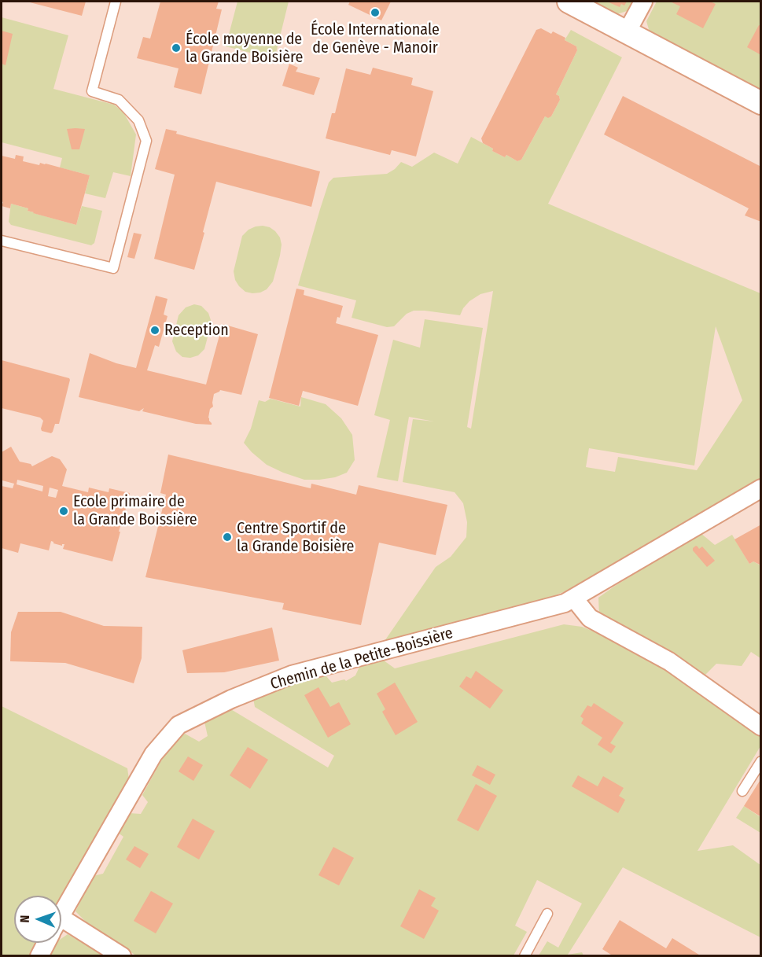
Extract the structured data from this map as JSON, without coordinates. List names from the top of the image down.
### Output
{
  "streets": {
    "street": ["Chemin de la Petite-Boissière"]
  },
  "places": [
    "École Internationale de Genève - Manoir",
    "École moyenne de la Grande Boisière",
    "Reception",
    "Ecole primaire de la Grande Boissière",
    "Centre Sportif de la Grande Boisière"
  ],
  "north": "left"
}
